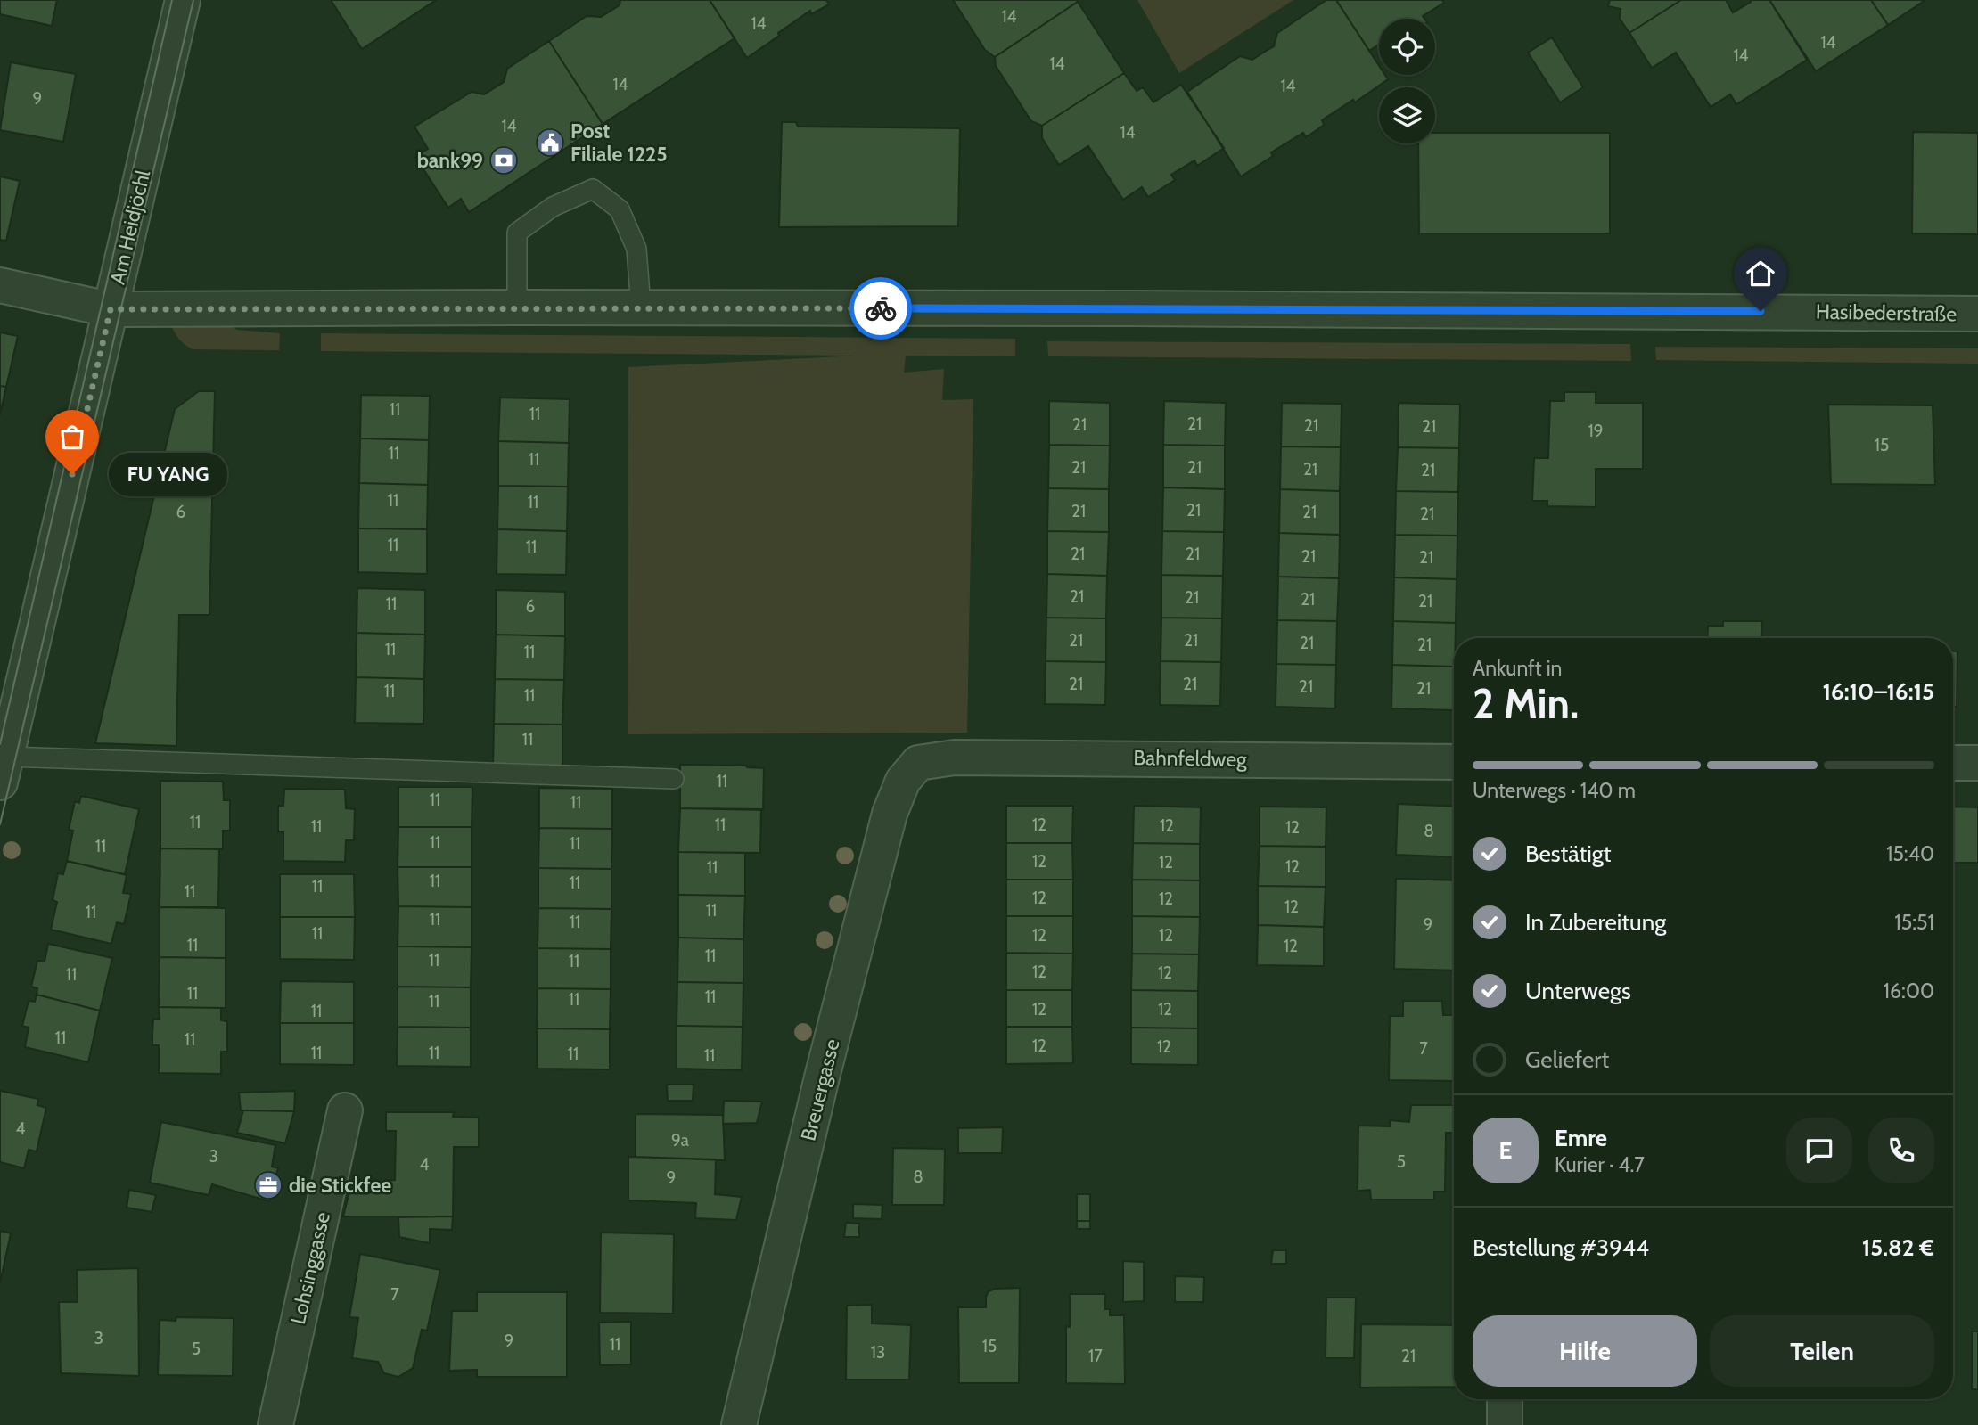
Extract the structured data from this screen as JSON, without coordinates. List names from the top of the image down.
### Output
{
  "streets": {
    "street": [
      "Am Heidjöchl",
      "Hasibederstraße",
      "Bahnfeldweg",
      "Breuergasse",
      "Lohsinggasse"
    ]
  },
  "crossings": [
    ["Am Heidjöchl", "Hasibederstraße"],
    ["Bahnfeldweg", "Breuergasse"]
  ],
  "places": {
    "public building": ["Post Filiale 1225"],
    "bank": ["bank99"],
    "other": ["FU YANG"],
    "office": ["die Stickfee"]
  },
  "house_numbers": [
    "14",
    "14",
    "14",
    "14",
    "14",
    "14",
    "14",
    "9",
    "14",
    "14",
    "11",
    "11",
    "21",
    "21",
    "21",
    "21",
    "19",
    "15",
    "11",
    "11",
    "21",
    "21",
    "21",
    "21",
    "11",
    "11",
    "21",
    "21",
    "6",
    "21",
    "21",
    "11",
    "11",
    "21",
    "21",
    "21",
    "21",
    "21",
    "21",
    "21",
    "21",
    "11",
    "6",
    "21",
    "21",
    "21",
    "21",
    "11",
    "11",
    "21",
    "21",
    "21",
    "21",
    "11",
    "11",
    "11",
    "11",
    "11",
    "11",
    "11",
    "11",
    "12",
    "12",
    "11",
    "12",
    "8",
    "11",
    "11",
    "11",
    "12",
    "12",
    "12",
    "11",
    "11",
    "11",
    "11",
    "11",
    "12",
    "12",
    "12",
    "11",
    "11",
    "11",
    "11",
    "9",
    "11",
    "12",
    "12",
    "11",
    "12",
    "11",
    "11",
    "11",
    "12",
    "12",
    "11",
    "11",
    "11",
    "11",
    "11",
    "12",
    "12",
    "11",
    "11",
    "11",
    "12",
    "12",
    "7",
    "11",
    "11",
    "11",
    "11",
    "4",
    "9a",
    "3",
    "5",
    "4",
    "8",
    "9",
    "7",
    "3",
    "9",
    "11",
    "15",
    "5",
    "13",
    "17",
    "21"
  ],
  "page": {
    "bubble": "FU YANG",
    "heading": ["2 Min.", "Ankunft in", "16:10–16:15"],
    "panel": [
      "Emre",
      "Kurier · 4.7",
      "Bestellung #3944",
      "15.82 €"
    ],
    "bar": "Unterwegs · 140 m",
    "list": [
      ["Bestätigt", "15:40"],
      ["In Zubereitung", "15:51"],
      ["Unterwegs", "16:00"],
      "Geliefert"
    ],
    "round": "E",
    "buttons": ["Hilfe", "Teilen"]
  }
}
